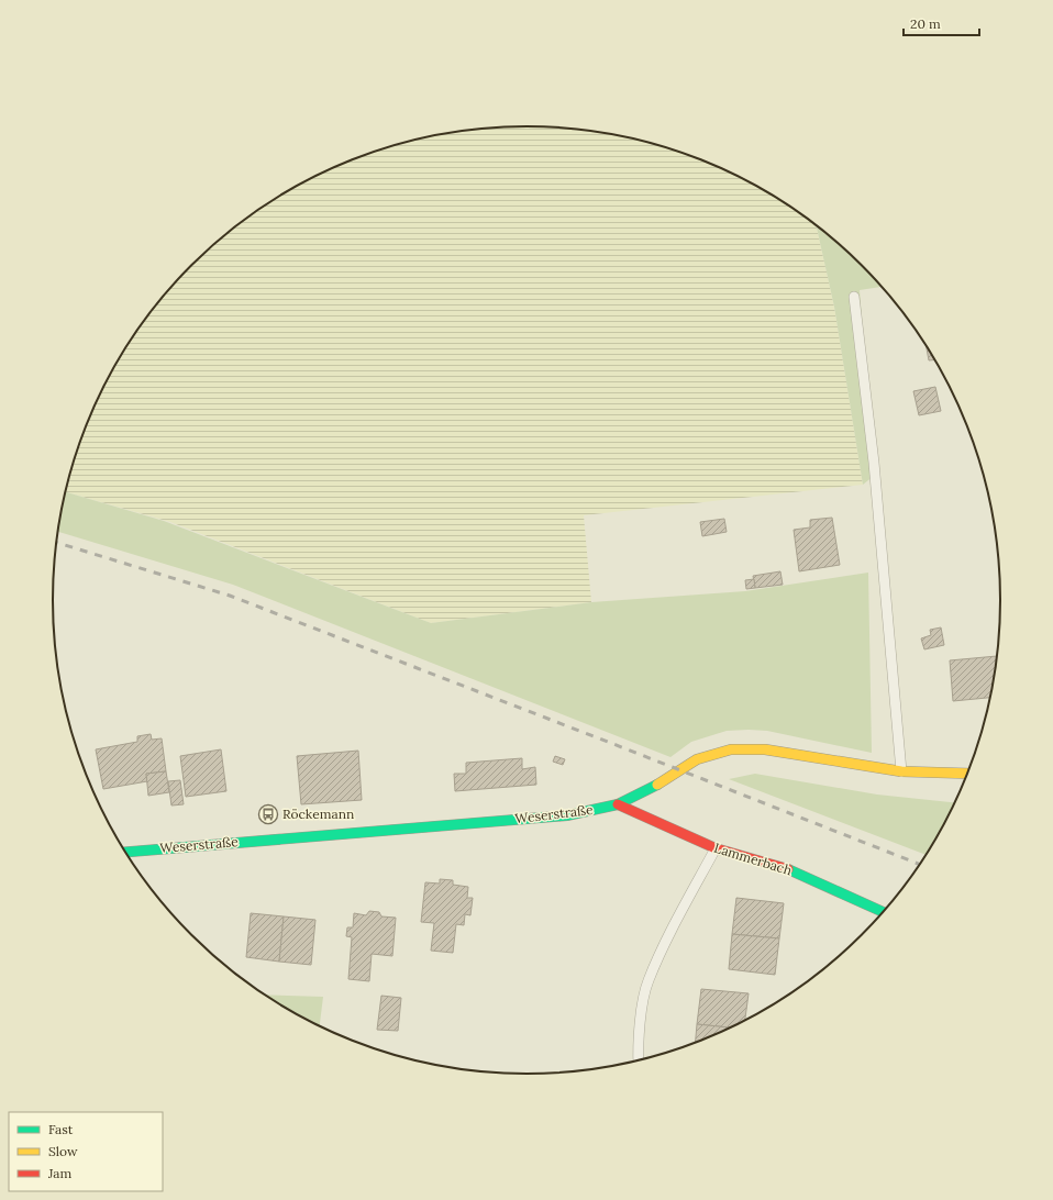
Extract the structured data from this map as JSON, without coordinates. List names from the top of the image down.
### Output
{
  "streets": {
    "main road": ["Weserstraße", "Lammerbach"]
  },
  "crossings": [
    ["Weserstraße", "Lammerbach"]
  ],
  "places": {
    "bus stop": ["Röckemann"]
  },
  "legend": ["Fast", "Slow", "Jam"],
  "scale_bar": "20 m"
}
